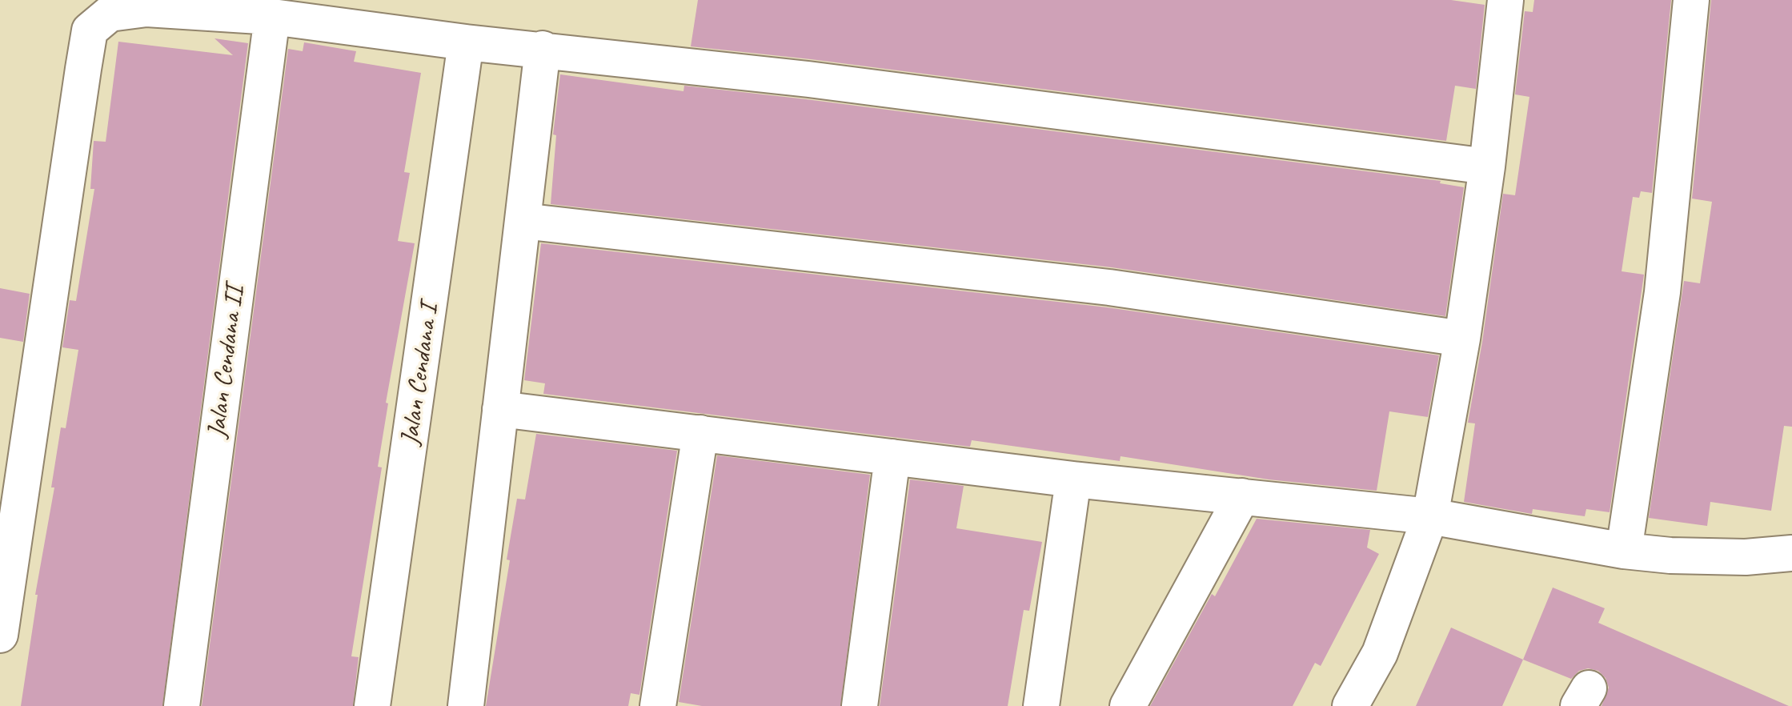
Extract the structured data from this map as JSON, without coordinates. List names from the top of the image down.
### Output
{
  "streets": {
    "street": ["Jalan Cendana II", "Jalan Cendana I"]
  }
}
